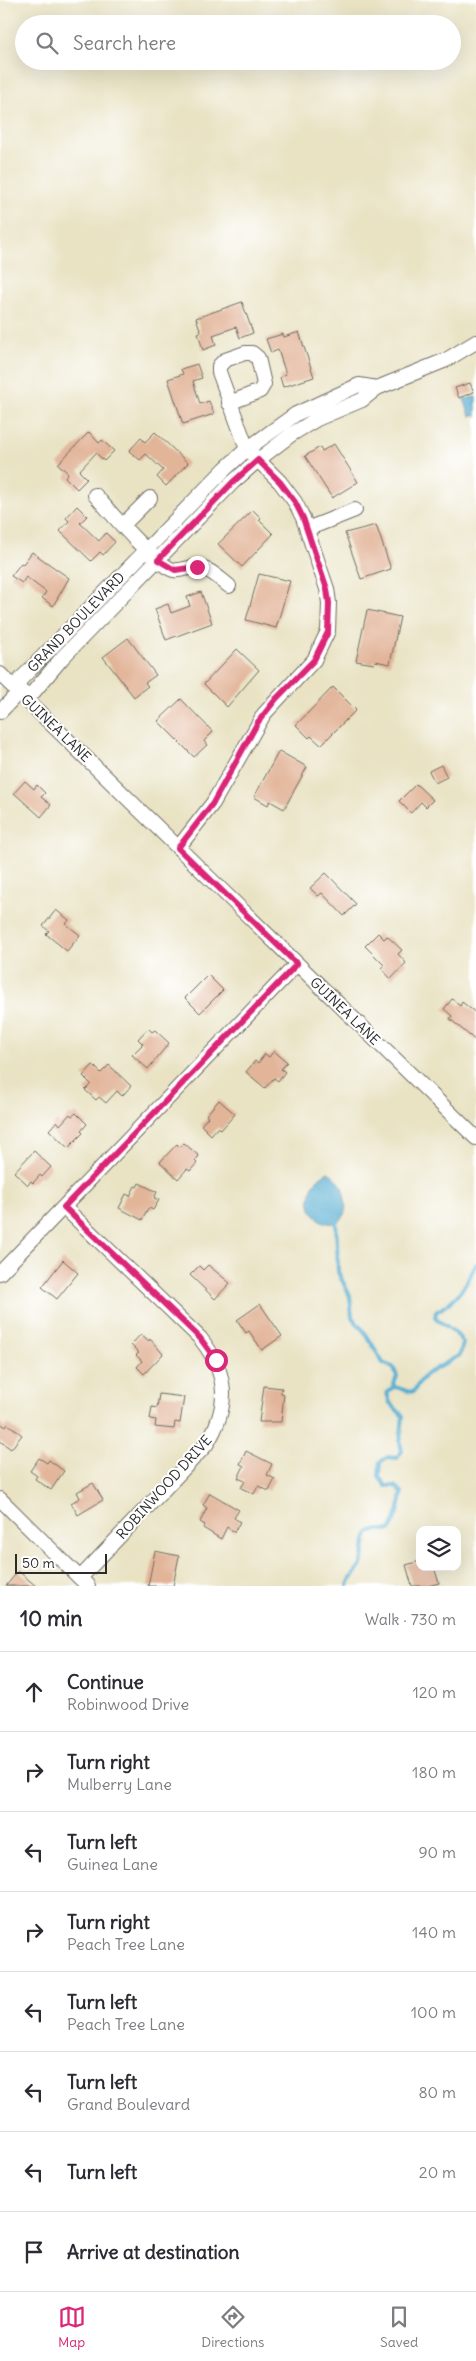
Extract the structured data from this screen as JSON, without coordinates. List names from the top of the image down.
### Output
{
  "streets": {
    "street": ["GRAND BOULEVARD", "GUINEA LANE", "ROBINWOOD DRIVE"]
  },
  "crossings": [
    ["GRAND BOULEVARD", "GUINEA LANE"]
  ],
  "scale_bar": "50 m",
  "page": {
    "search": "Search here",
    "scale": "50 m",
    "heading": ["10 min", "Walk · 730 m"],
    "list": [
      ["Continue", "Robinwood Drive", "120 m"],
      ["Turn right", "Mulberry Lane", "180 m"],
      ["Turn left", "Guinea Lane", "90 m"],
      ["Turn right", "Peach Tree Lane", "140 m"],
      ["Turn left", "Peach Tree Lane", "100 m"],
      ["Turn left", "Grand Boulevard", "80 m"],
      ["Turn left", "20 m"],
      "Arrive at destination"
    ],
    "nav": ["Map", "Directions", "Saved"]
  }
}
